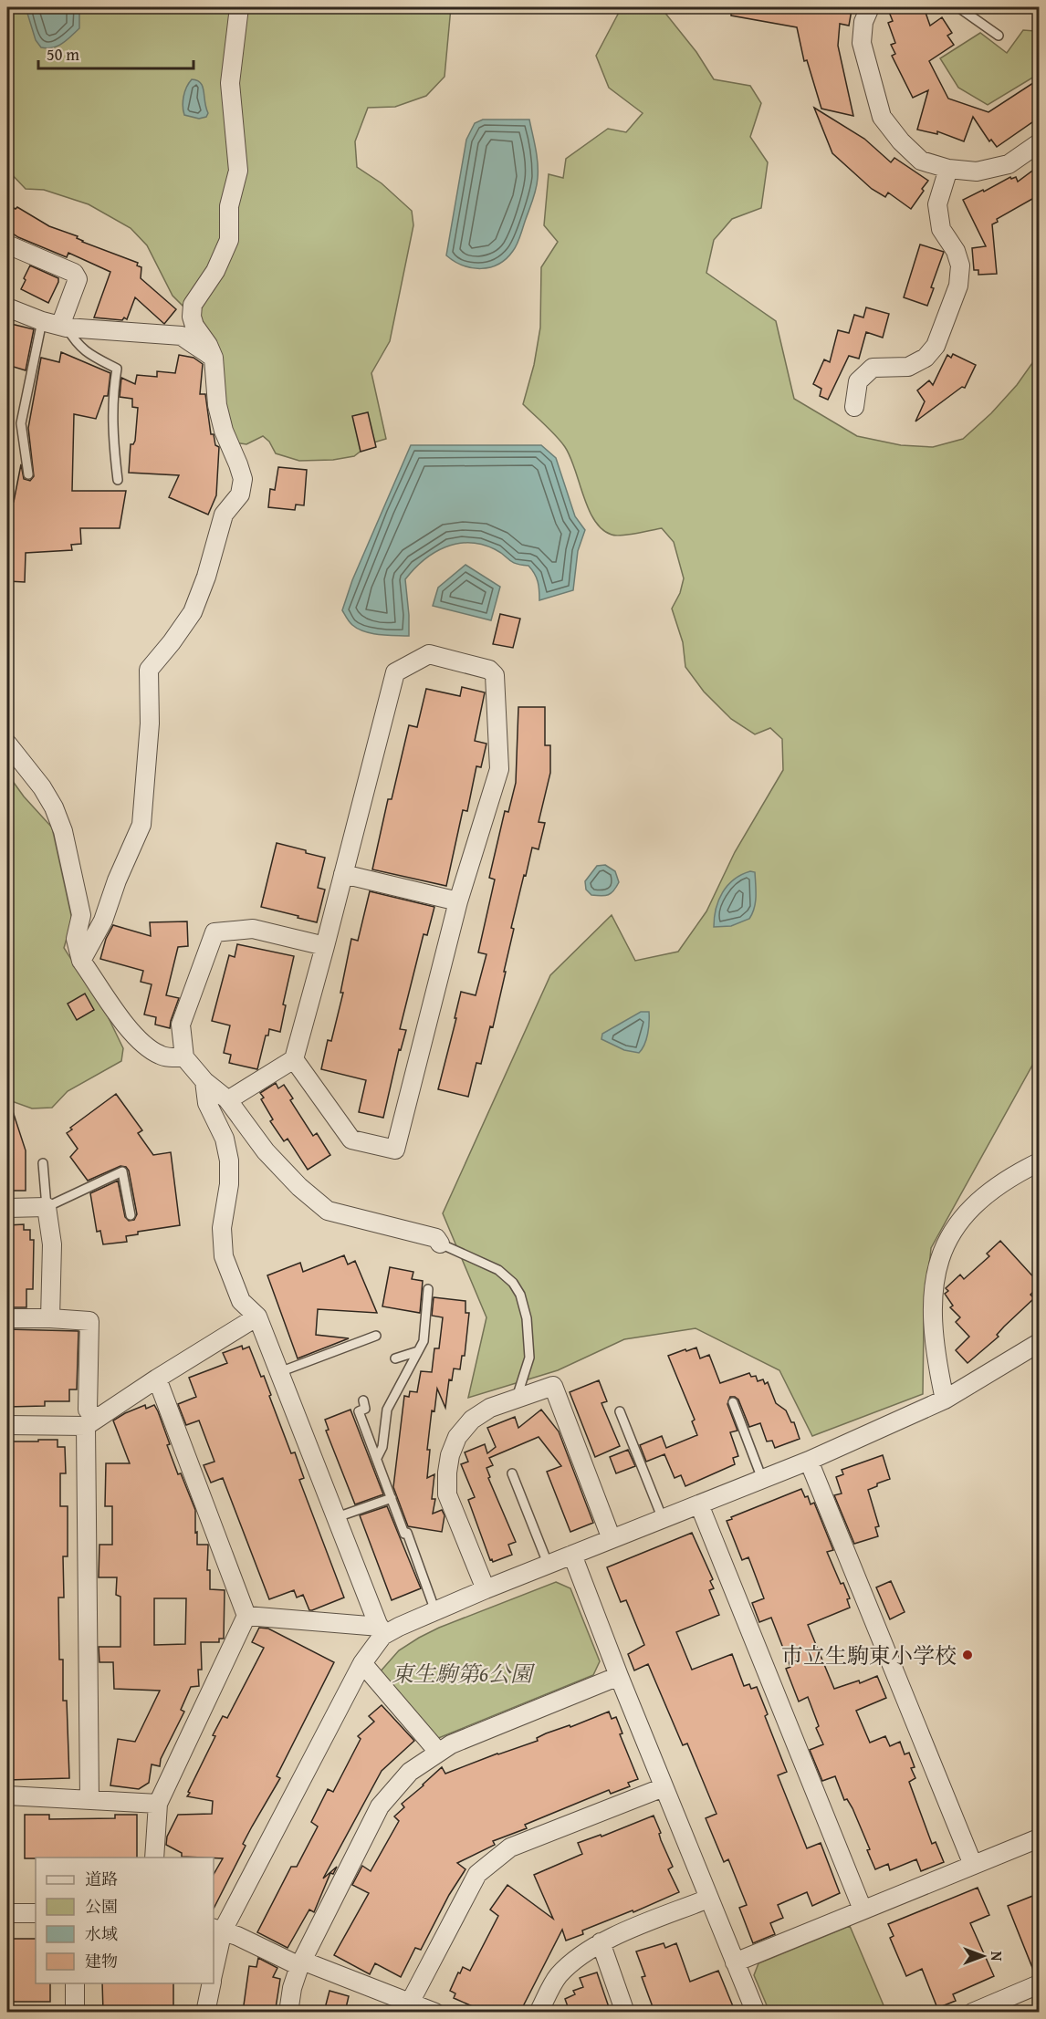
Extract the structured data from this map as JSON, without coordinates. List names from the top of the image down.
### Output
{
  "parks": ["東生駒第6公園"],
  "places": ["市立生駒東小学校"],
  "legend": [
    "道路",
    "公園",
    "水域",
    "建物"
  ],
  "scale_bar": "50 m",
  "north": "right"
}
